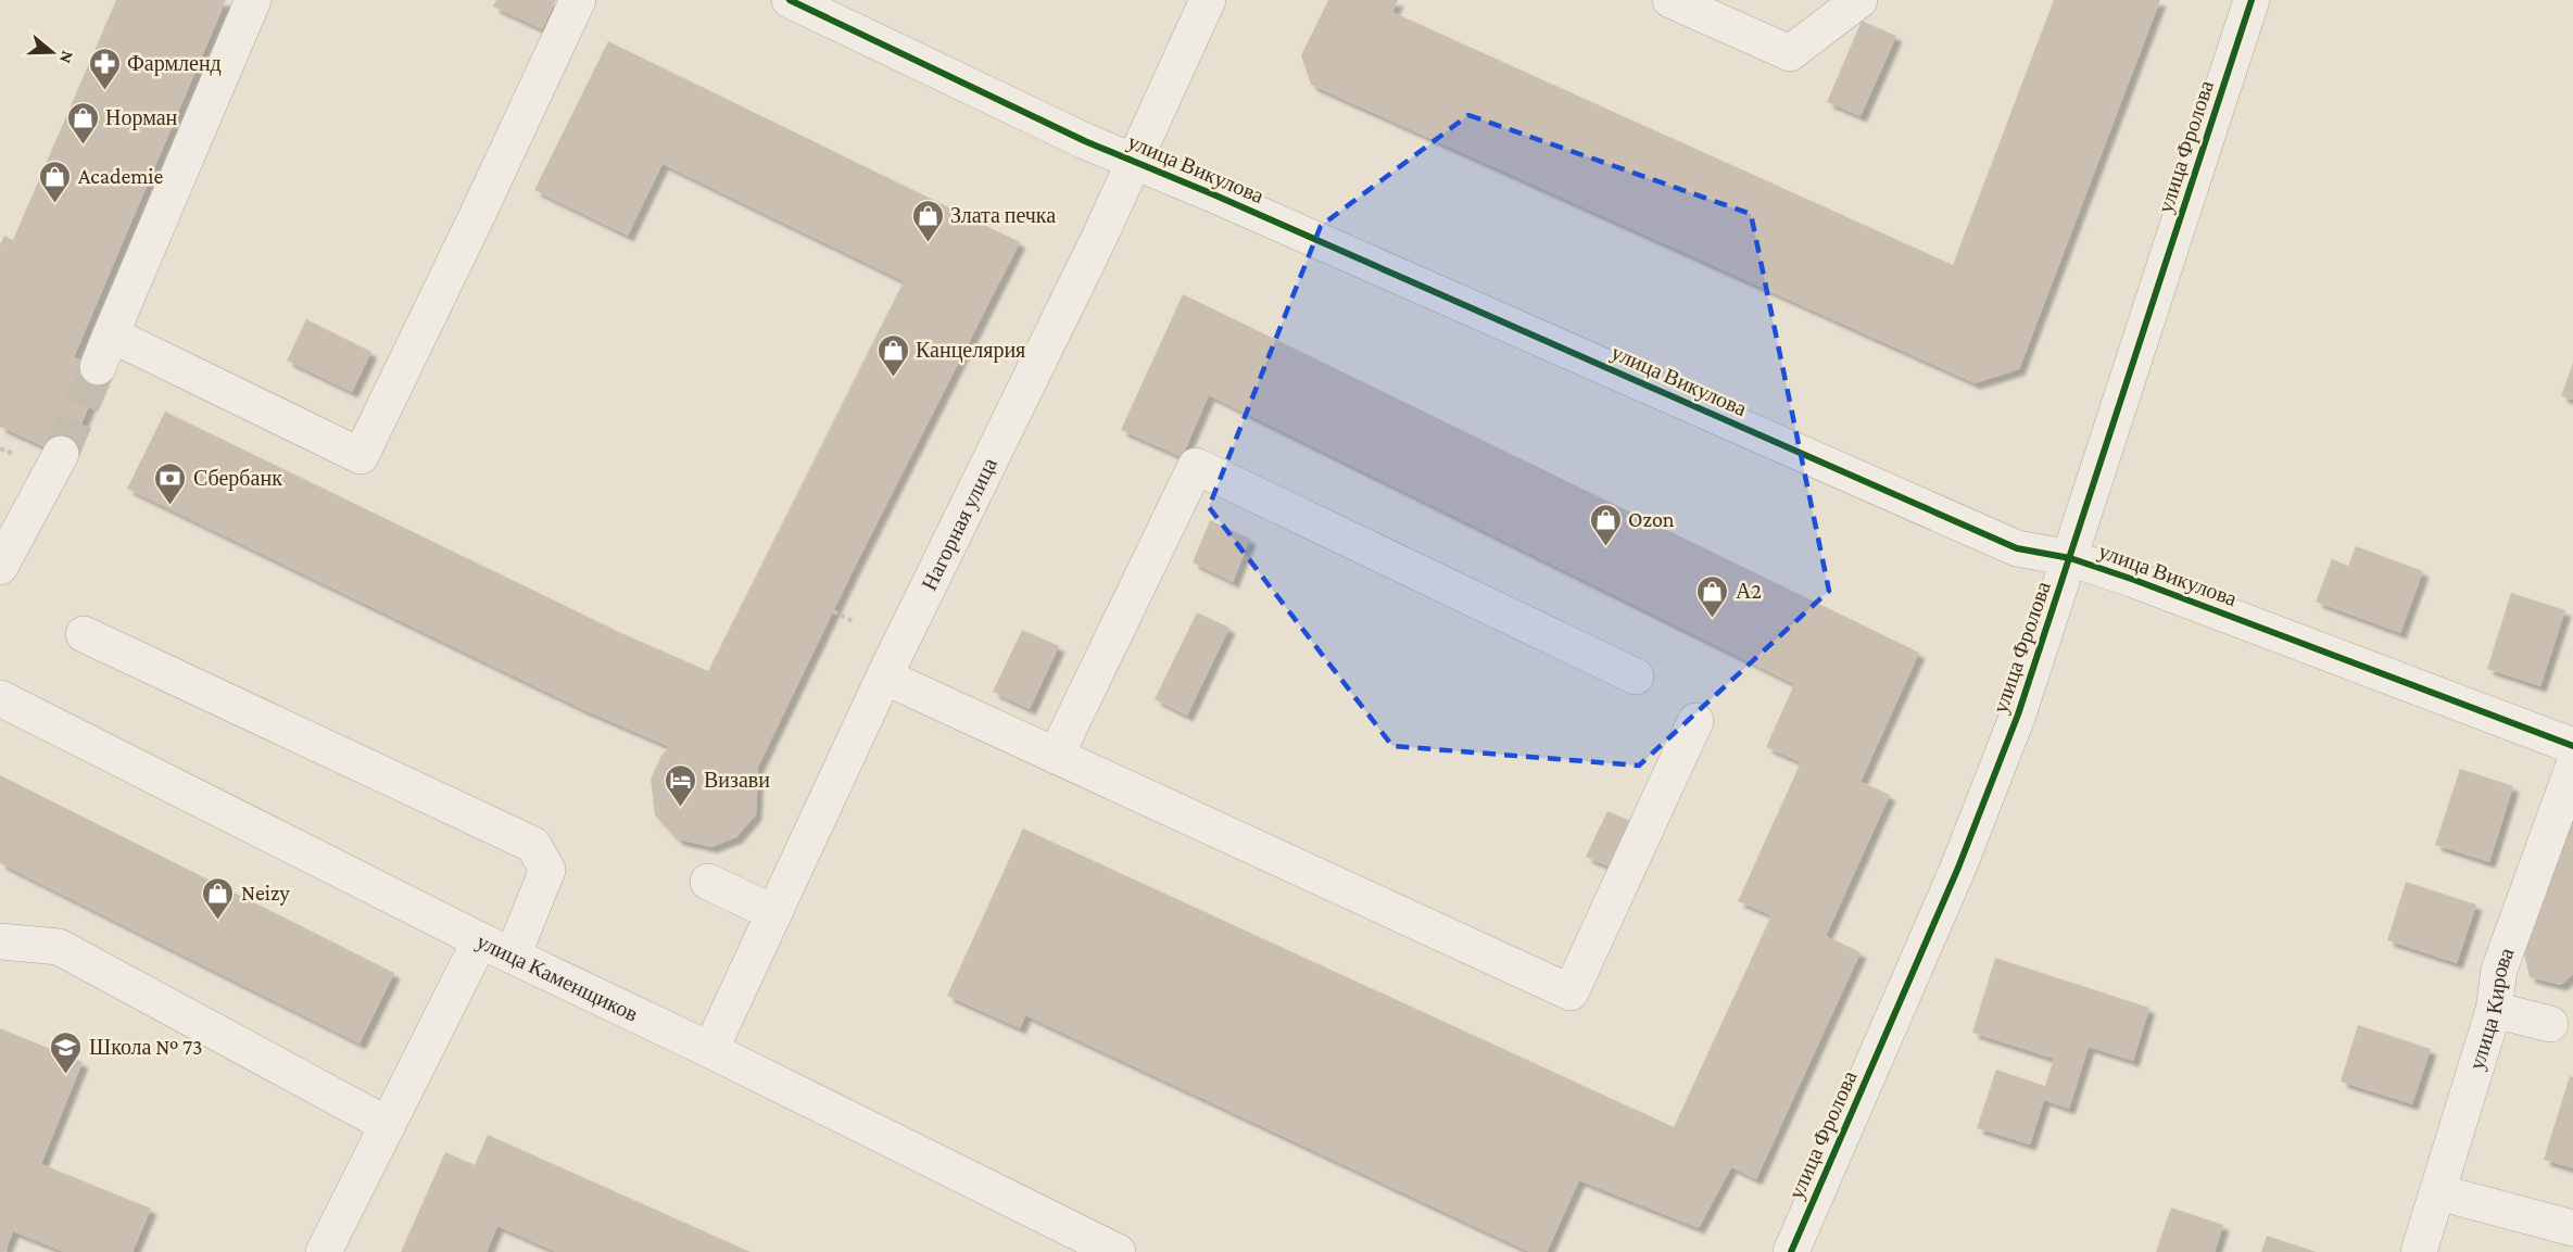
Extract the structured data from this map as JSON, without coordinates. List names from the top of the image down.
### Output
{
  "streets": {
    "street": [
      "улица Фролова",
      "улица Викулова",
      "Нагорная улица",
      "улица Каменщиков",
      "улица Кирова"
    ]
  },
  "crossings": [
    ["улица Фролова", "улица Викулова"],
    ["улица Викулова", "Нагорная улица"],
    ["Нагорная улица", "улица Каменщиков"]
  ],
  "places": {
    "pharmacy": ["Фармленд"],
    "shop": [
      "Норман",
      "Academie",
      "Злата печка",
      "Канцелярия",
      "Ozon",
      "А2",
      "Neizy"
    ],
    "bank": ["Сбербанк"],
    "hotel": ["Визави"],
    "school or university": ["Школа № 73"]
  },
  "north": "right"
}
